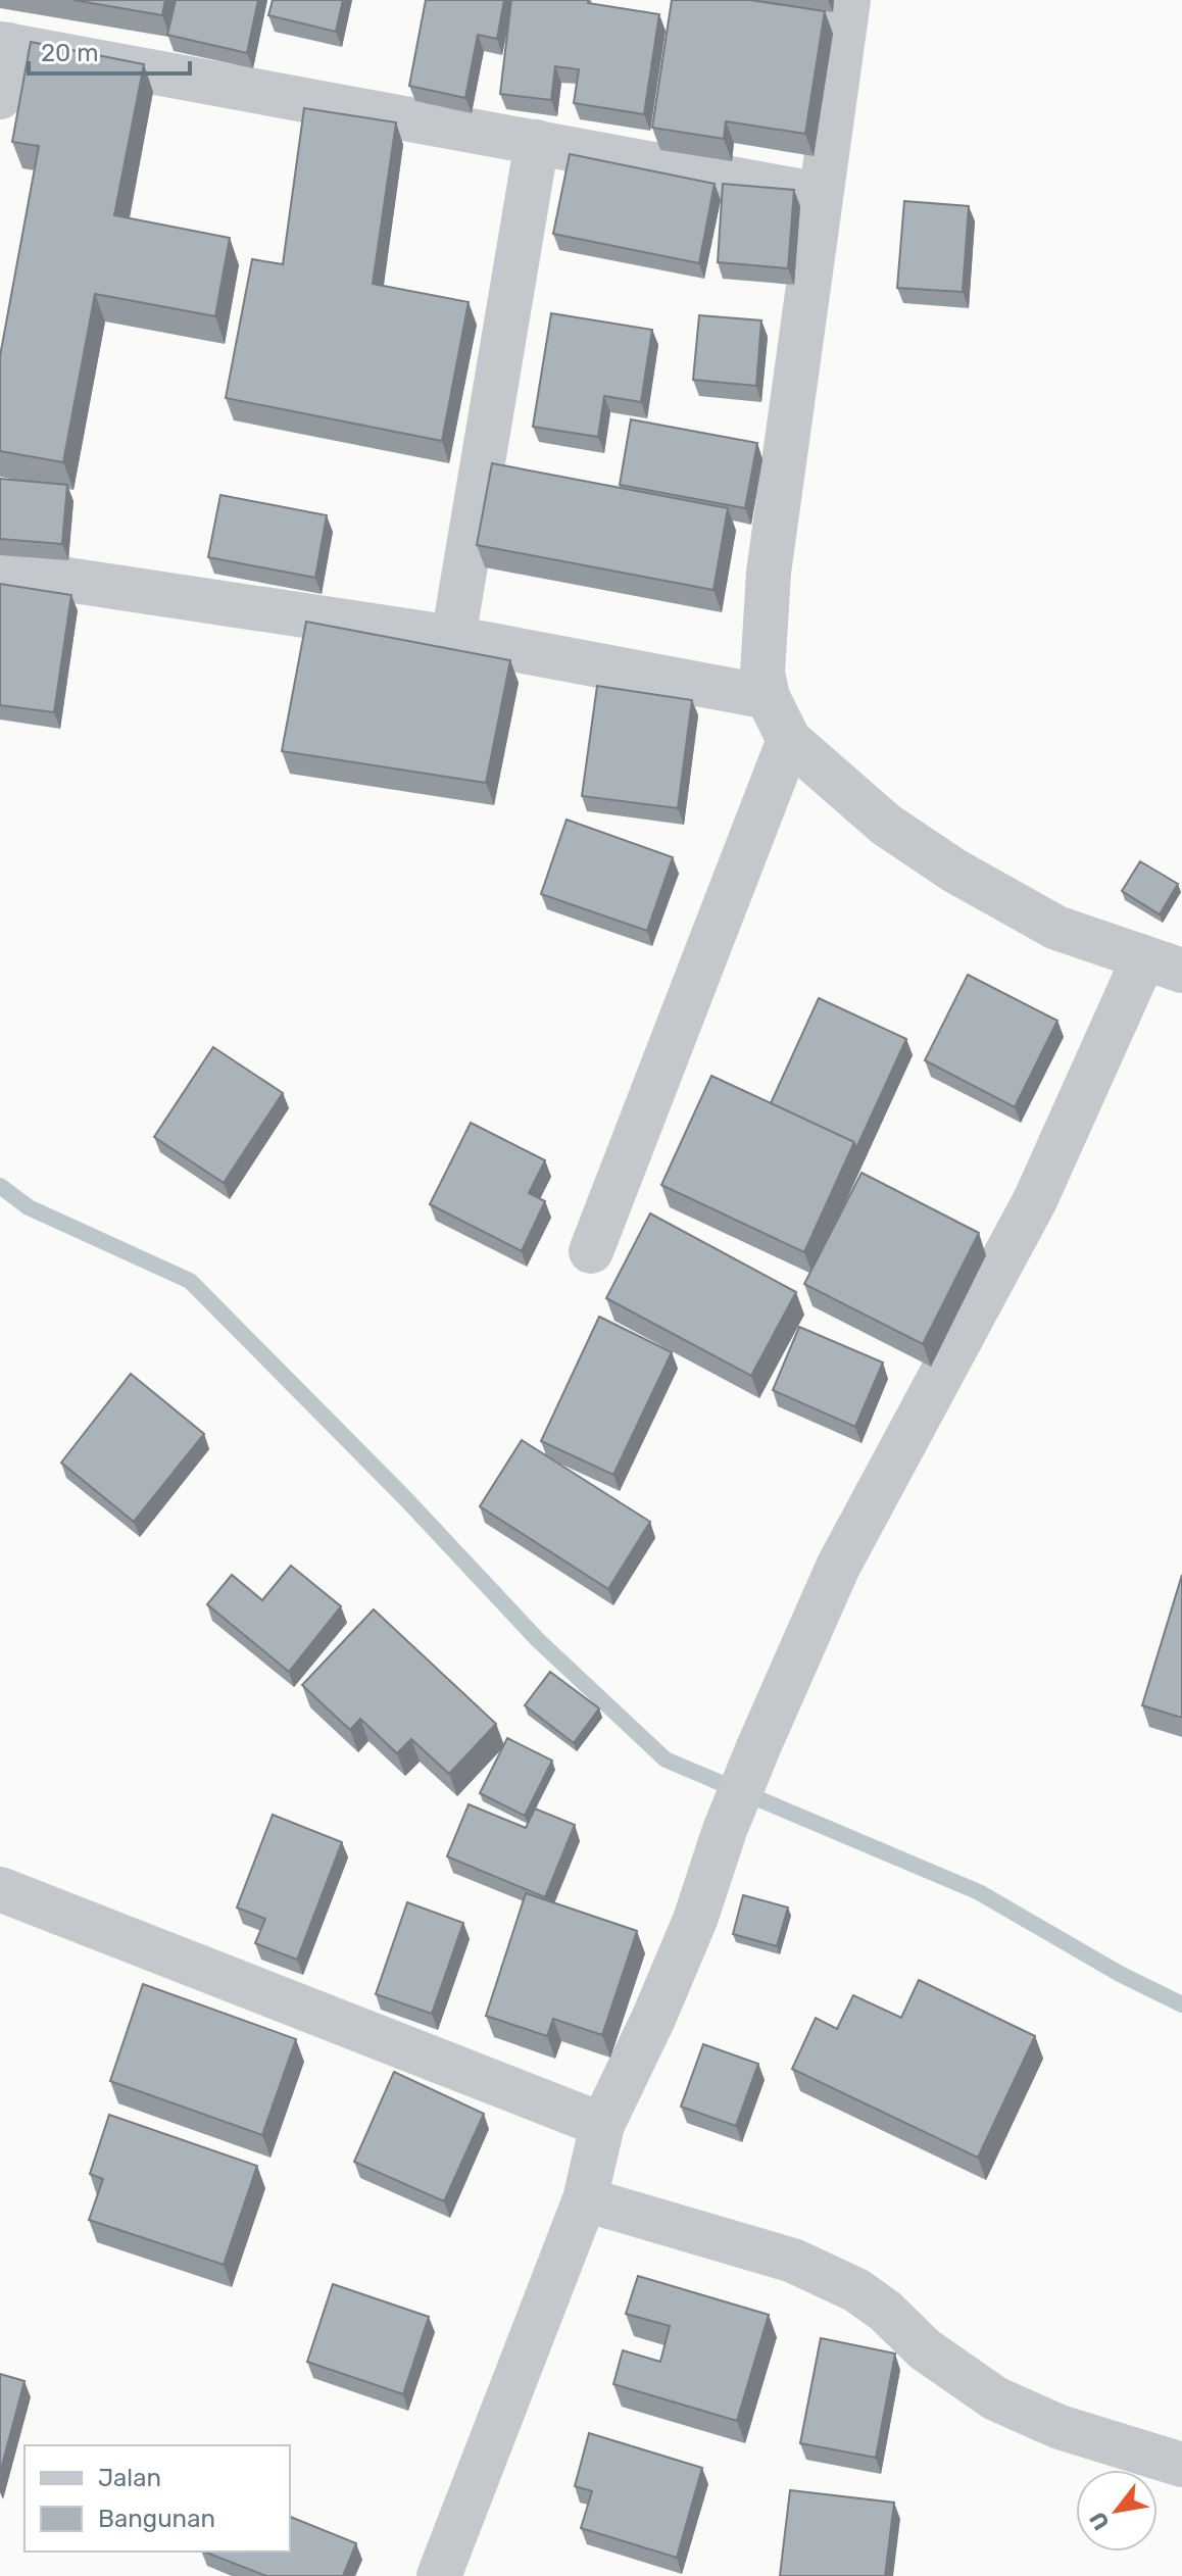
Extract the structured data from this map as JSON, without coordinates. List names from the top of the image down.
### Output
{
  "legend": ["Jalan", "Bangunan"],
  "scale_bar": "20 m",
  "north": "bottom left"
}
